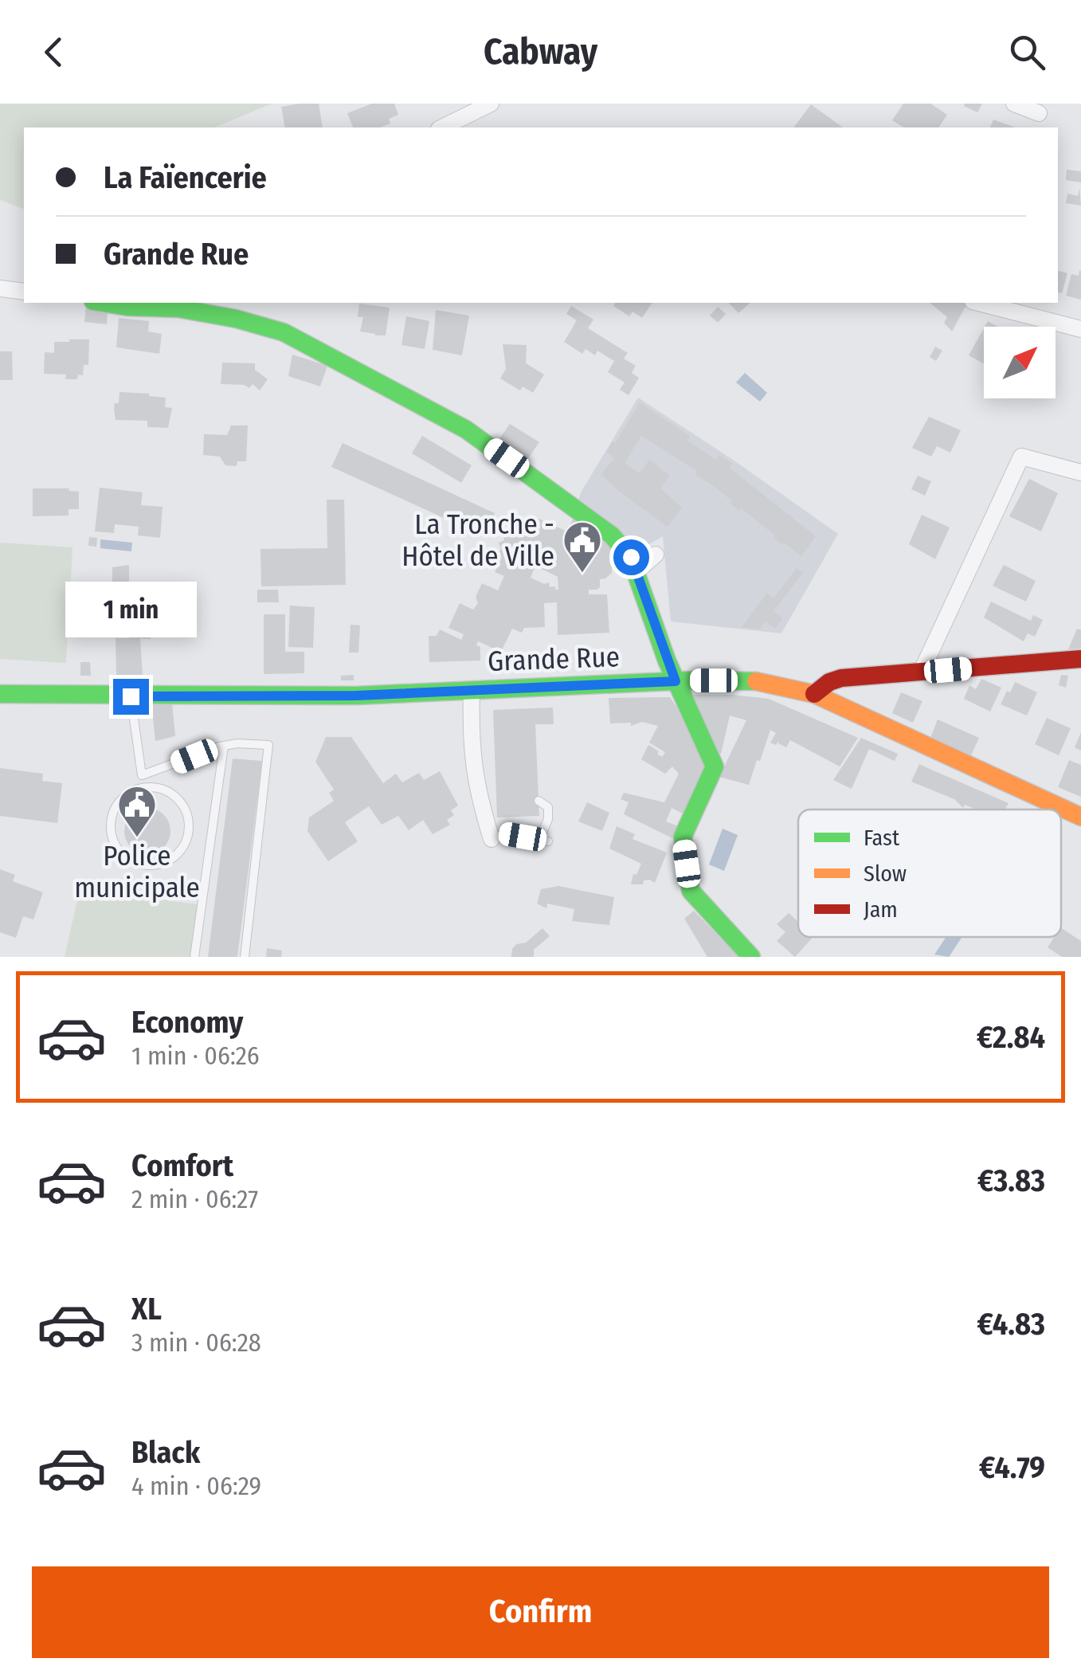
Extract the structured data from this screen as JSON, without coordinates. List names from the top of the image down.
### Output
{
  "streets": {
    "street": ["Grande Rue"]
  },
  "places": {
    "public building": ["La Tronche - Hôtel de Ville", "Police municipale"]
  },
  "legend": ["Fast", "Slow", "Jam"],
  "north": "top right",
  "page": {
    "header": "Cabway",
    "banner": ["La Faïencerie", "Grande Rue"],
    "bubble": "1 min",
    "list": [
      {
        "name": "Economy",
        "note": "1 min · 06:26",
        "value": "€2.84"
      },
      {
        "name": "Comfort",
        "note": "2 min · 06:27",
        "value": "€3.83"
      },
      {
        "name": "XL",
        "note": "3 min · 06:28",
        "value": "€4.83"
      },
      {
        "name": "Black",
        "note": "4 min · 06:29",
        "value": "€4.79"
      }
    ],
    "buttons": "Confirm"
  }
}
